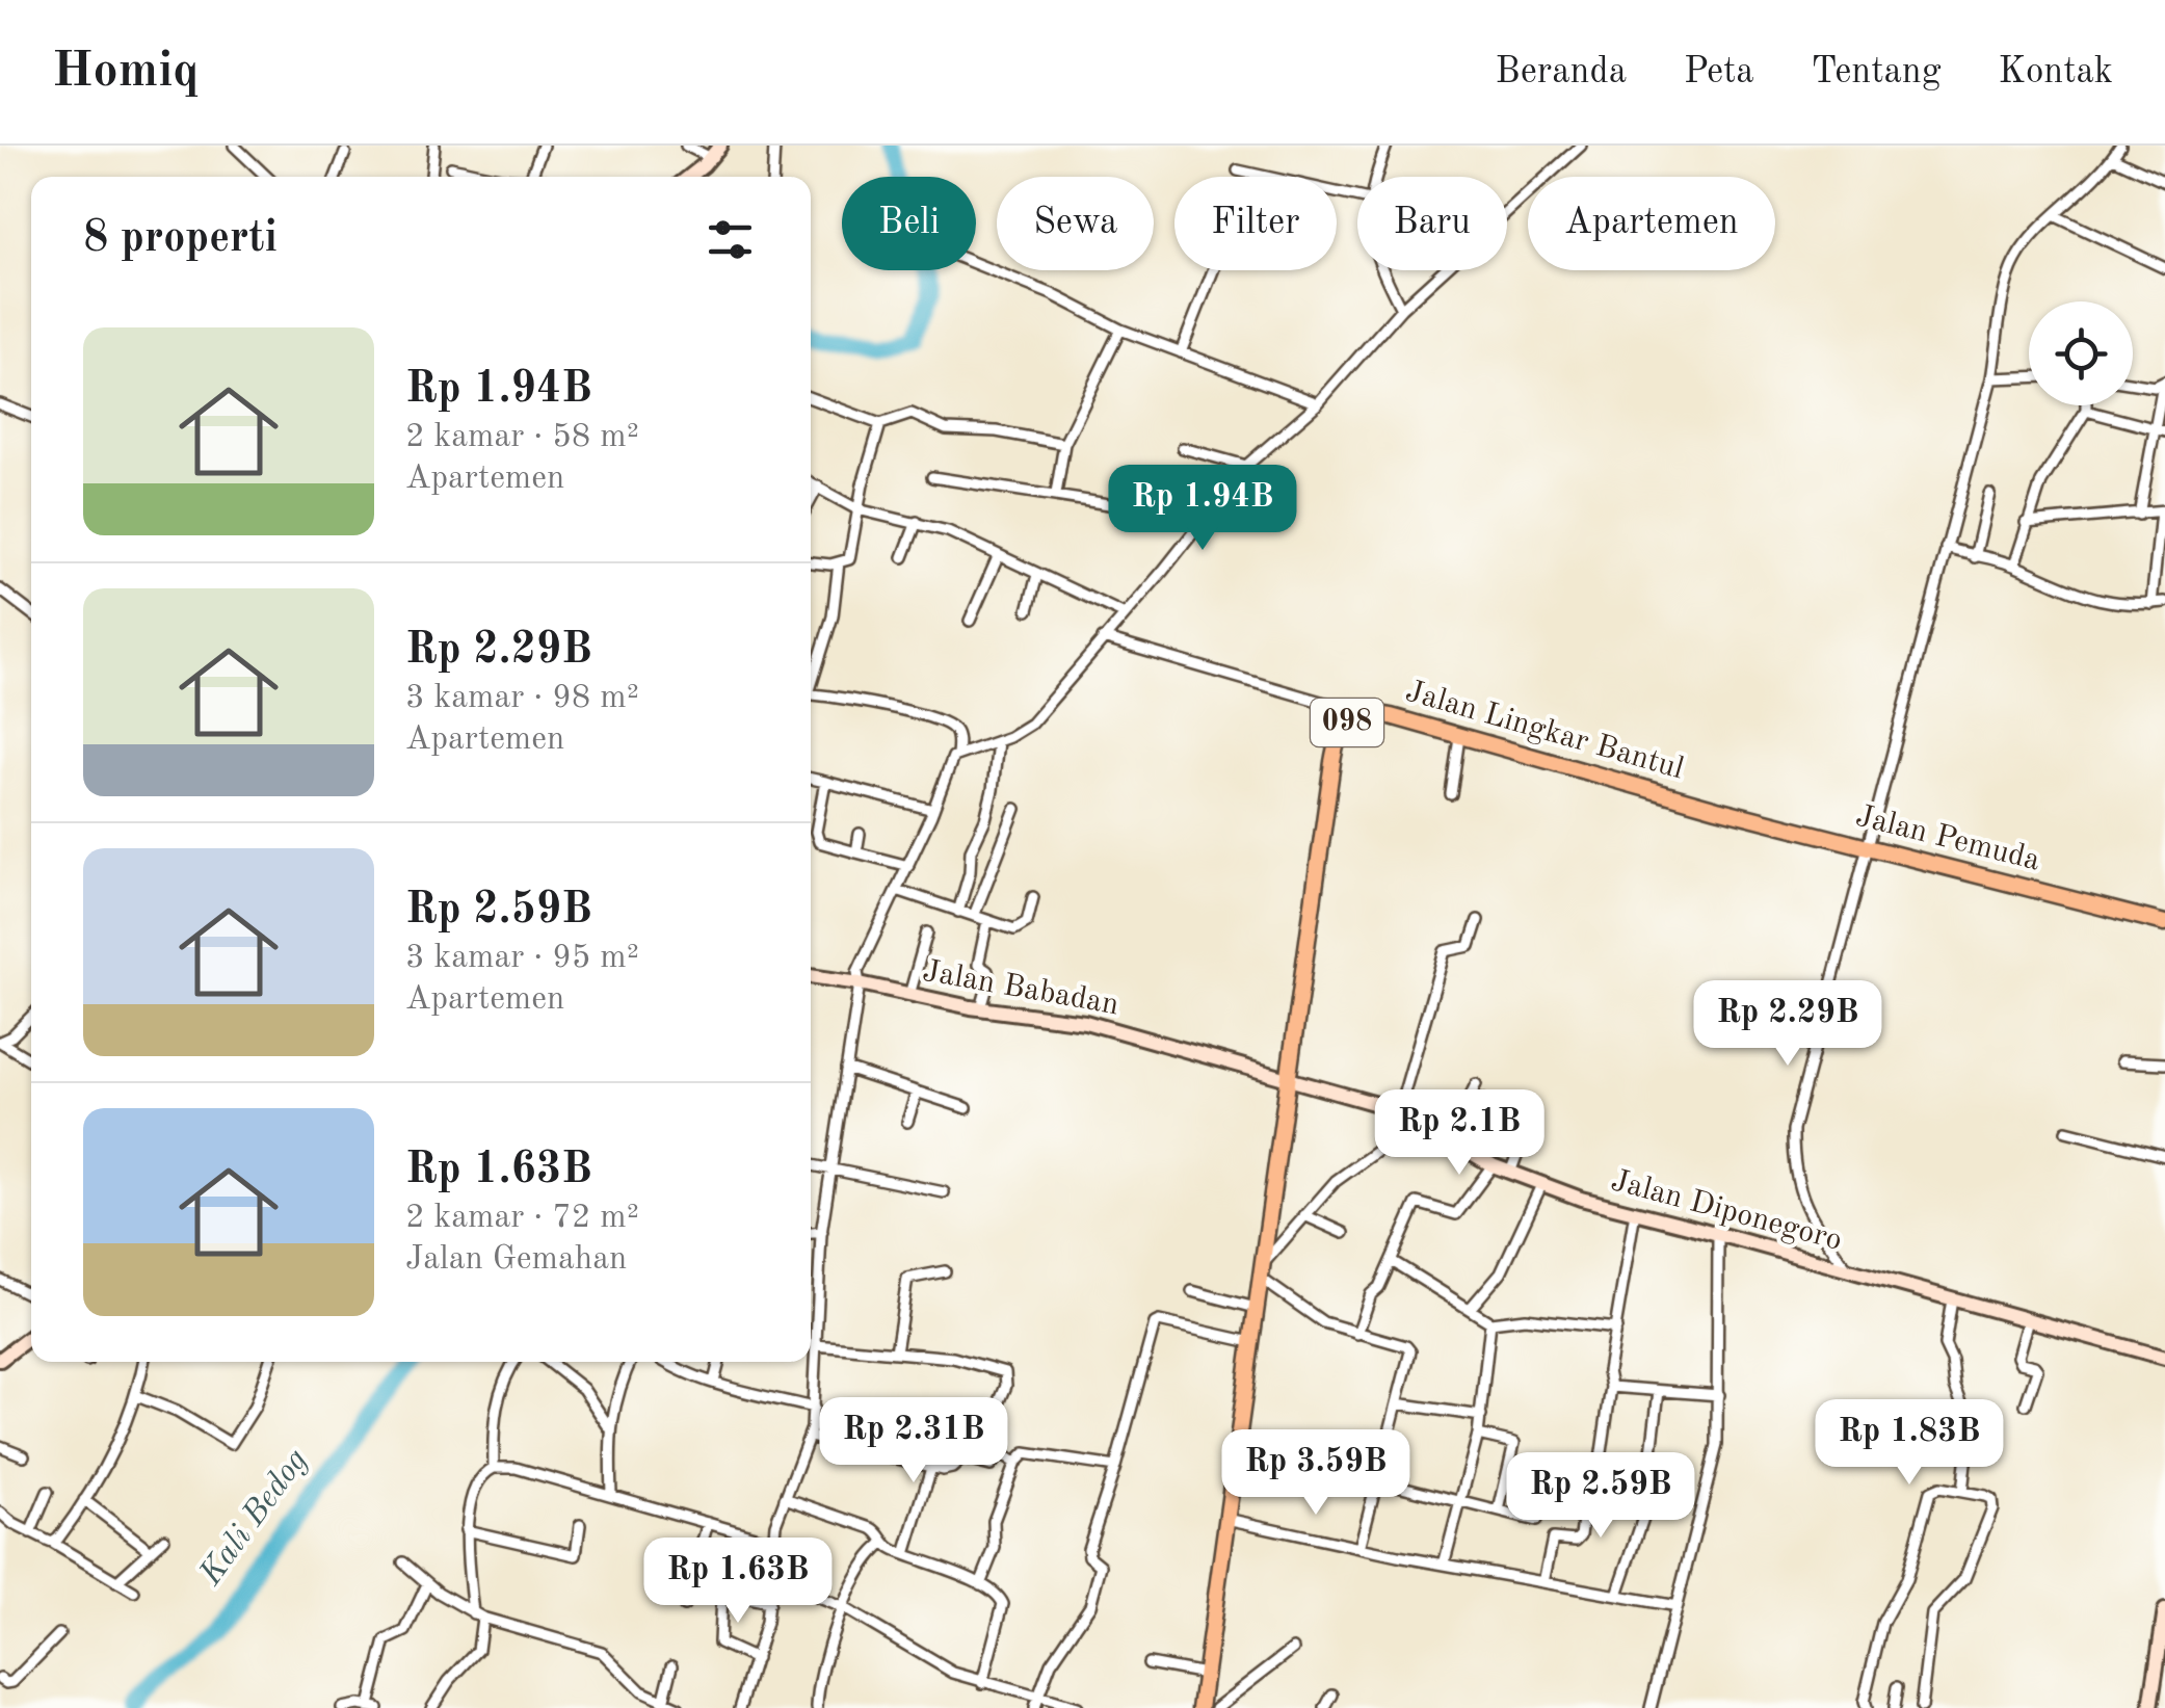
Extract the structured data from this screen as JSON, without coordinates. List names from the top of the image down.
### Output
{
  "streets": {
    "main road": [
      "098",
      "Jalan Lingkar Bantul",
      "Jalan Pemuda",
      "Jalan Babadan",
      "Jalan Diponegoro"
    ]
  },
  "crossings": [
    ["098", "Jalan Lingkar Bantul"],
    ["098", "Jalan Babadan"],
    ["098", "Jalan Diponegoro"],
    ["Jalan Lingkar Bantul", "Jalan Pemuda"],
    ["Jalan Babadan", "Jalan Diponegoro"]
  ],
  "water": ["Kali Bedog"],
  "page": {
    "header": "Homiq",
    "nav": [
      "Beranda",
      "Peta",
      "Tentang",
      "Kontak"
    ],
    "chip": [
      "Beli",
      "Sewa",
      "Filter",
      "Baru",
      "Apartemen"
    ],
    "heading": "8 properti",
    "list": [
      {
        "name": "Rp 1.94B",
        "note": "2 kamar · 58 m² · Apartemen"
      },
      {
        "name": "Rp 2.29B",
        "note": "3 kamar · 98 m² · Apartemen"
      },
      {
        "name": "Rp 2.59B",
        "note": "3 kamar · 95 m² · Apartemen"
      },
      {
        "name": "Rp 1.63B",
        "note": "2 kamar · 72 m² · Jalan Gemahan"
      }
    ],
    "price": [
      "Rp 1.94B",
      "Rp 2.29B",
      "Rp 2.1B",
      "Rp 2.31B",
      "Rp 1.83B",
      "Rp 3.59B",
      "Rp 2.59B",
      "Rp 1.63B"
    ]
  }
}
